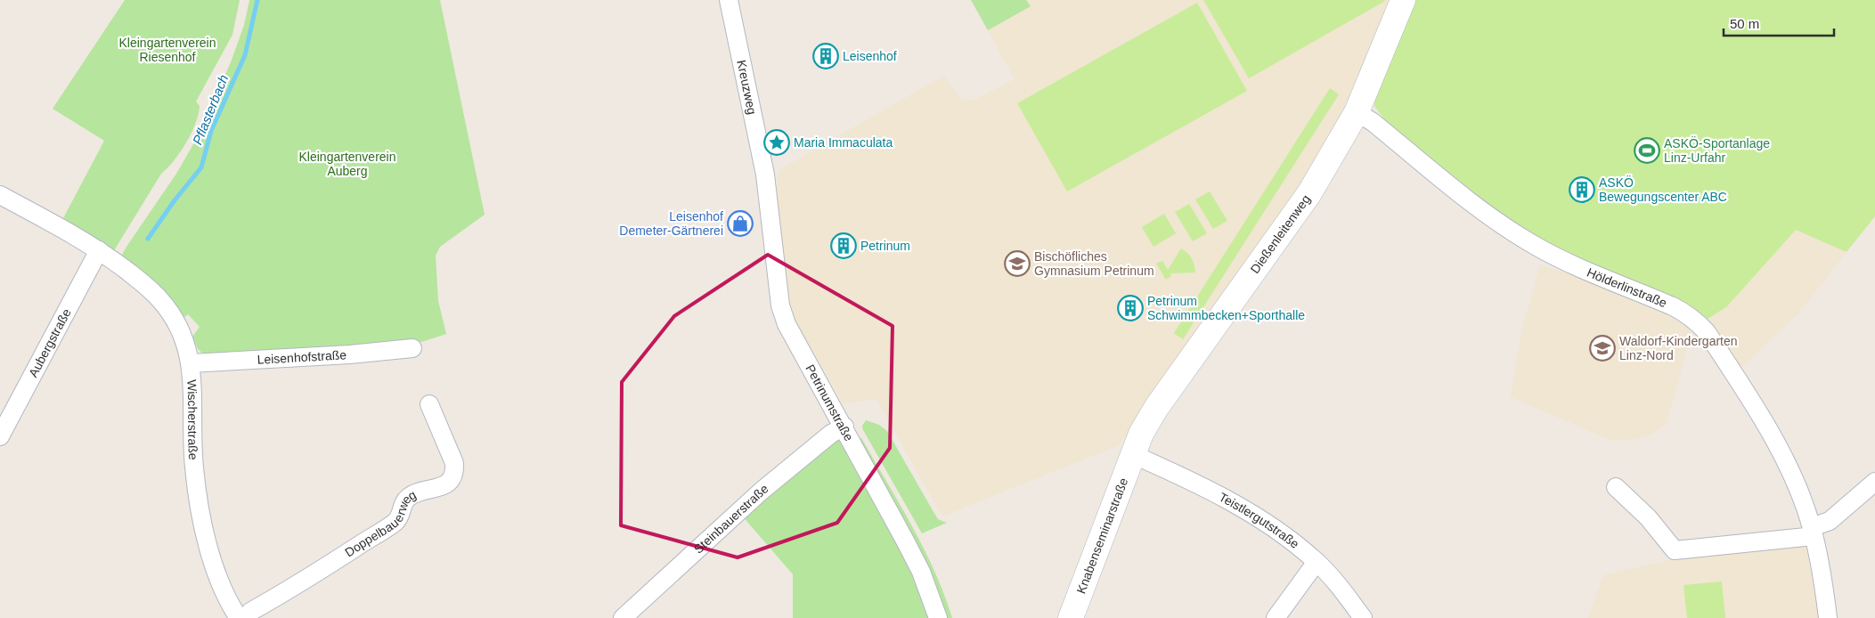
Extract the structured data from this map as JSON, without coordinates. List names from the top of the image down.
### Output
{
  "streets": {
    "street": [
      "Kreuzweg",
      "Dießenleitenweg",
      "Hölderlinstraße",
      "Aubergstraße",
      "Leisenhofstraße",
      "Petrinumstraße",
      "Wischerstraße",
      "Steinbauerstraße",
      "Teistlergutstraße",
      "Doppelbauerweg",
      "Knabenseminarstraße"
    ]
  },
  "crossings": [
    ["Kreuzweg", "Petrinumstraße"],
    ["Dießenleitenweg", "Hölderlinstraße"],
    ["Dießenleitenweg", "Teistlergutstraße"],
    ["Dießenleitenweg", "Knabenseminarstraße"],
    ["Aubergstraße", "Wischerstraße"],
    ["Leisenhofstraße", "Wischerstraße"],
    ["Petrinumstraße", "Steinbauerstraße"],
    ["Teistlergutstraße", "Knabenseminarstraße"]
  ],
  "water": ["Pflasterbach"],
  "parks": ["Kleingartenverein Riesenhof", "Kleingartenverein Auberg"],
  "places": {
    "building": [
      "Leisenhof",
      "ASKÖ Bewegungscenter ABC",
      "Petrinum",
      "Petrinum Schwimmbecken+Sporthalle"
    ],
    "place": ["Maria Immaculata"],
    "sports": ["ASKÖ-Sportanlage Linz-Urfahr"],
    "shop": ["Leisenhof Demeter-Gärtnerei"],
    "school or university": ["Bischöfliches Gymnasium Petrinum", "Waldorf-Kindergarten Linz-Nord"]
  },
  "scale_bar": "50 m"
}
